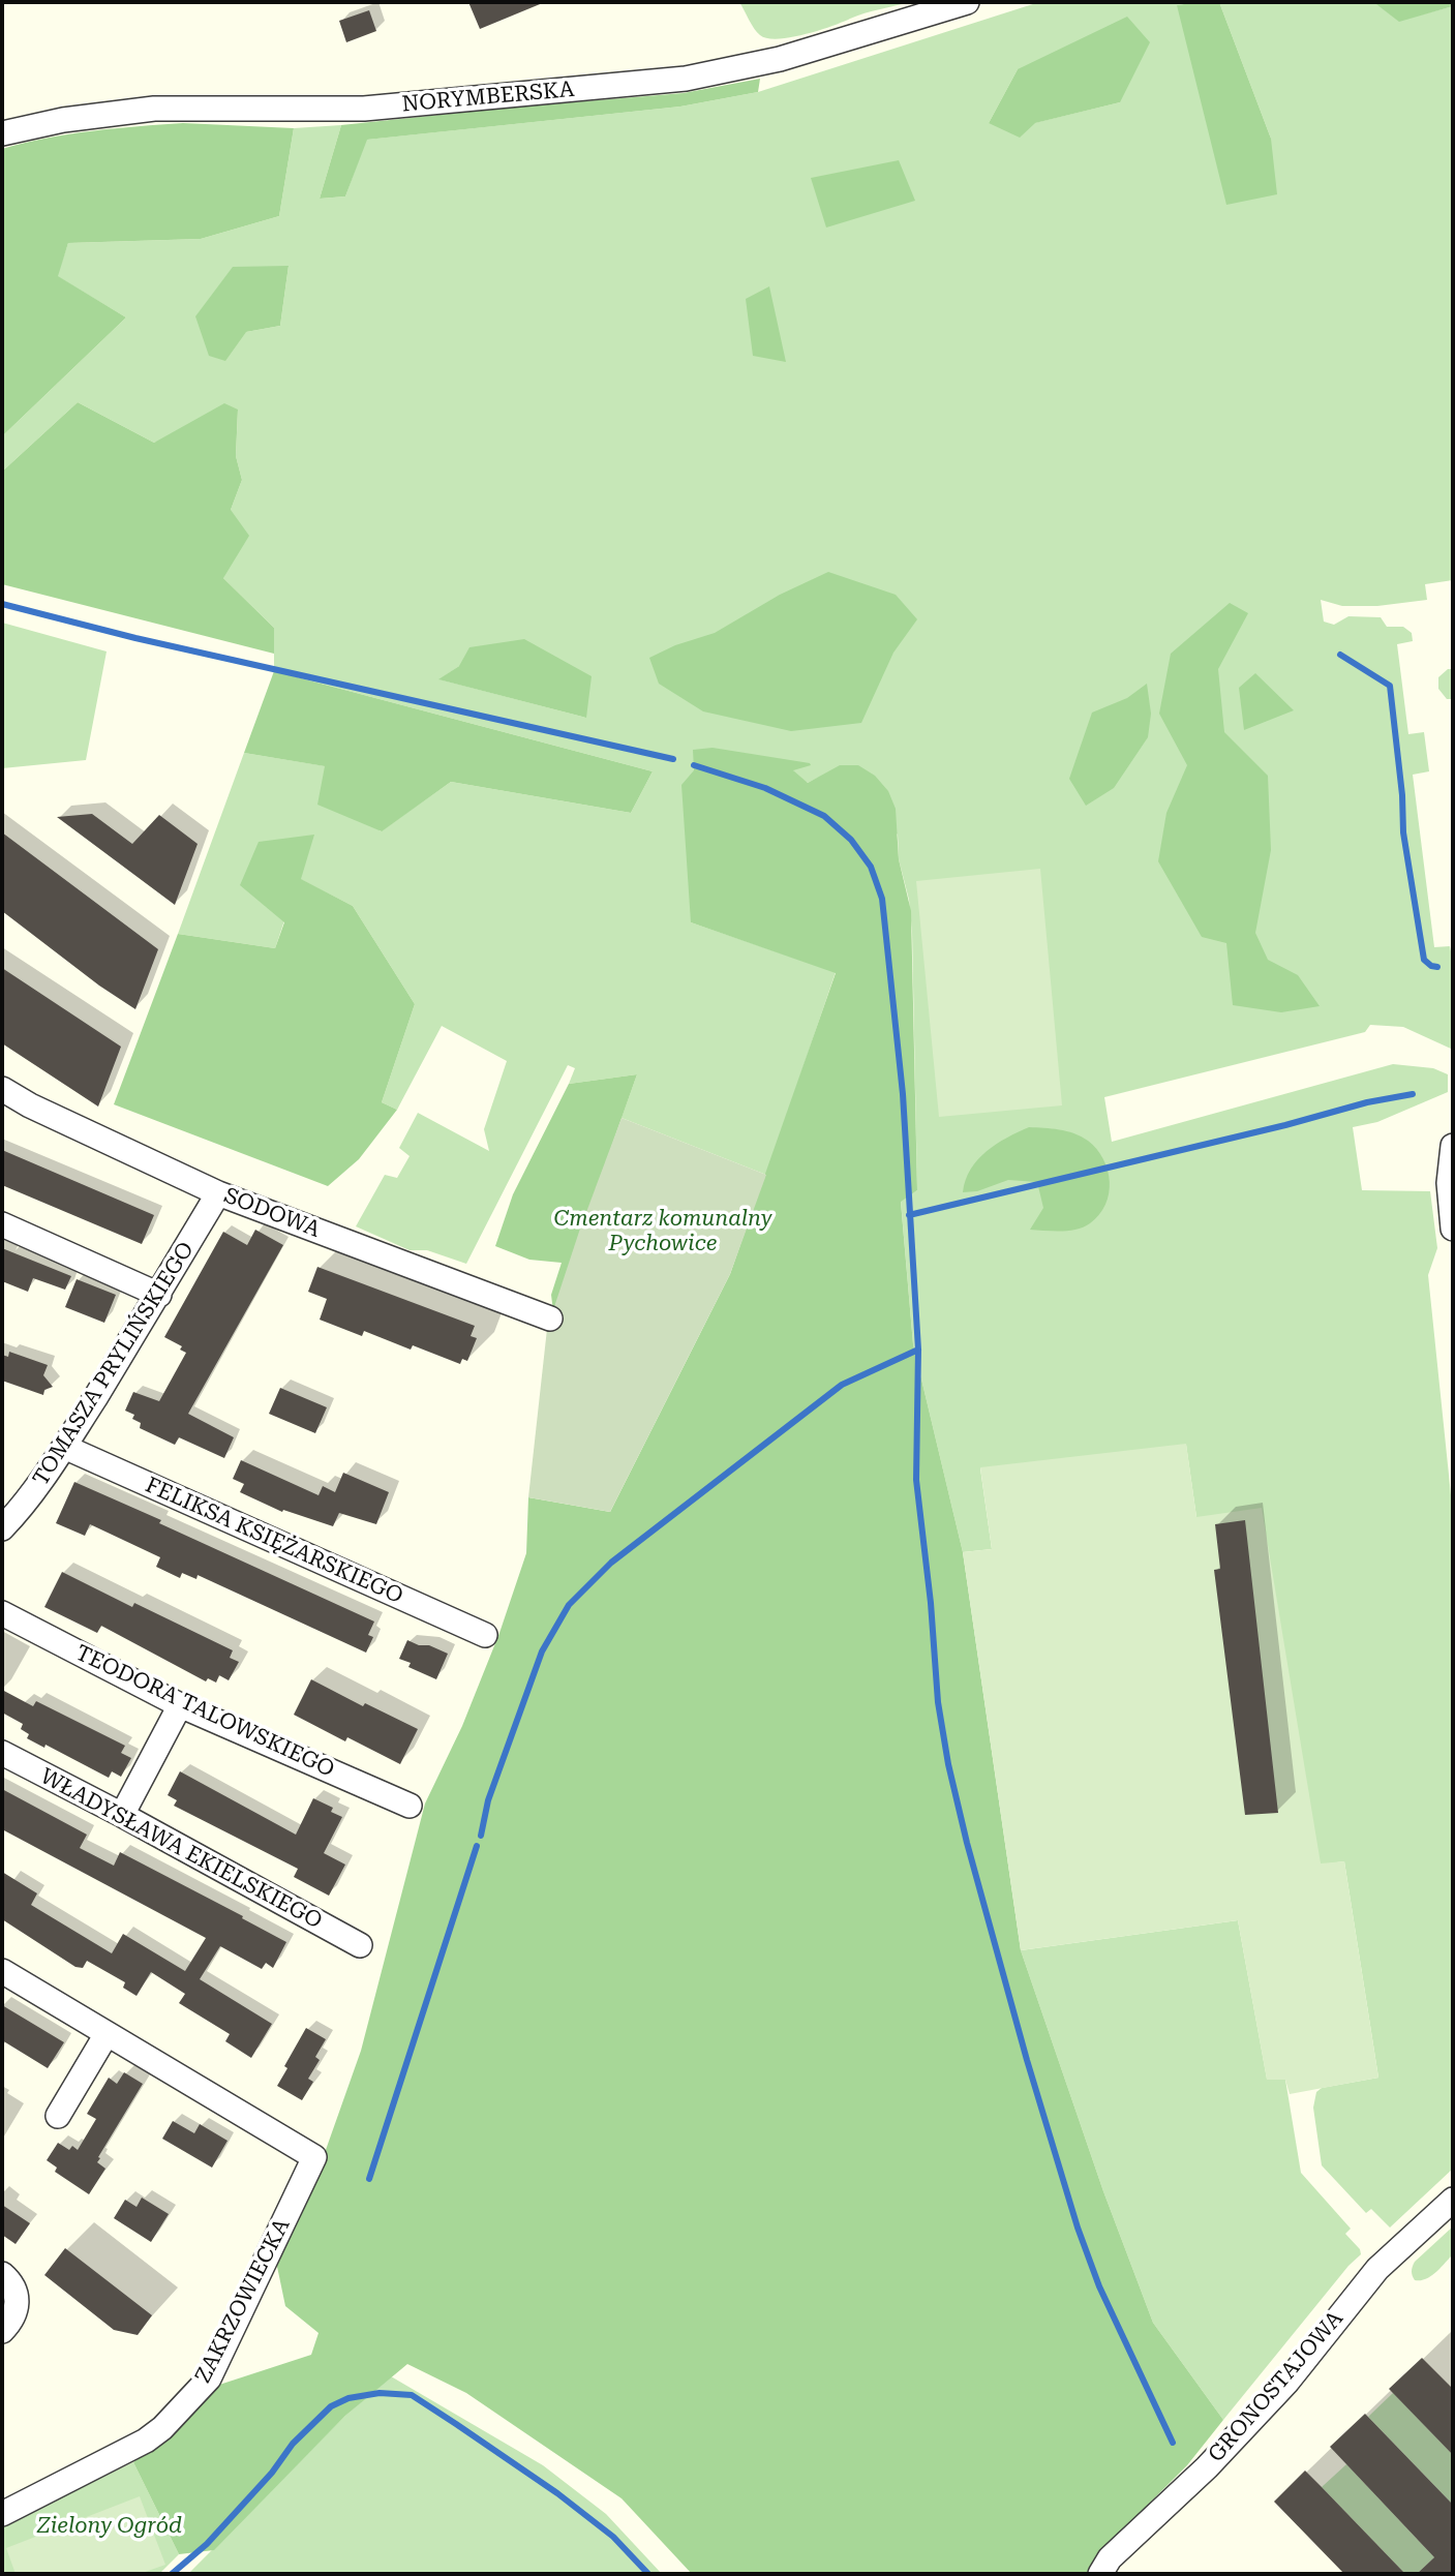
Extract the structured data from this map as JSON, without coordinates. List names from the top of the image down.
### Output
{
  "streets": {
    "street": [
      "NORYMBERSKA",
      "SODOWA",
      "TOMASZA PRYLIŃSKIEGO",
      "FELIKSA KSIĘŻARSKIEGO",
      "TEODORA TALOWSKIEGO",
      "WŁADYSŁAWA EKIELSKIEGO",
      "ZAKRZOWIECKA",
      "GRONOSTAJOWA"
    ]
  },
  "crossings": [
    ["SODOWA", "TOMASZA PRYLIŃSKIEGO"],
    ["TOMASZA PRYLIŃSKIEGO", "FELIKSA KSIĘŻARSKIEGO"]
  ],
  "parks": ["Cmentarz komunalny Pychowice", "Zielony Ogród"]
}
